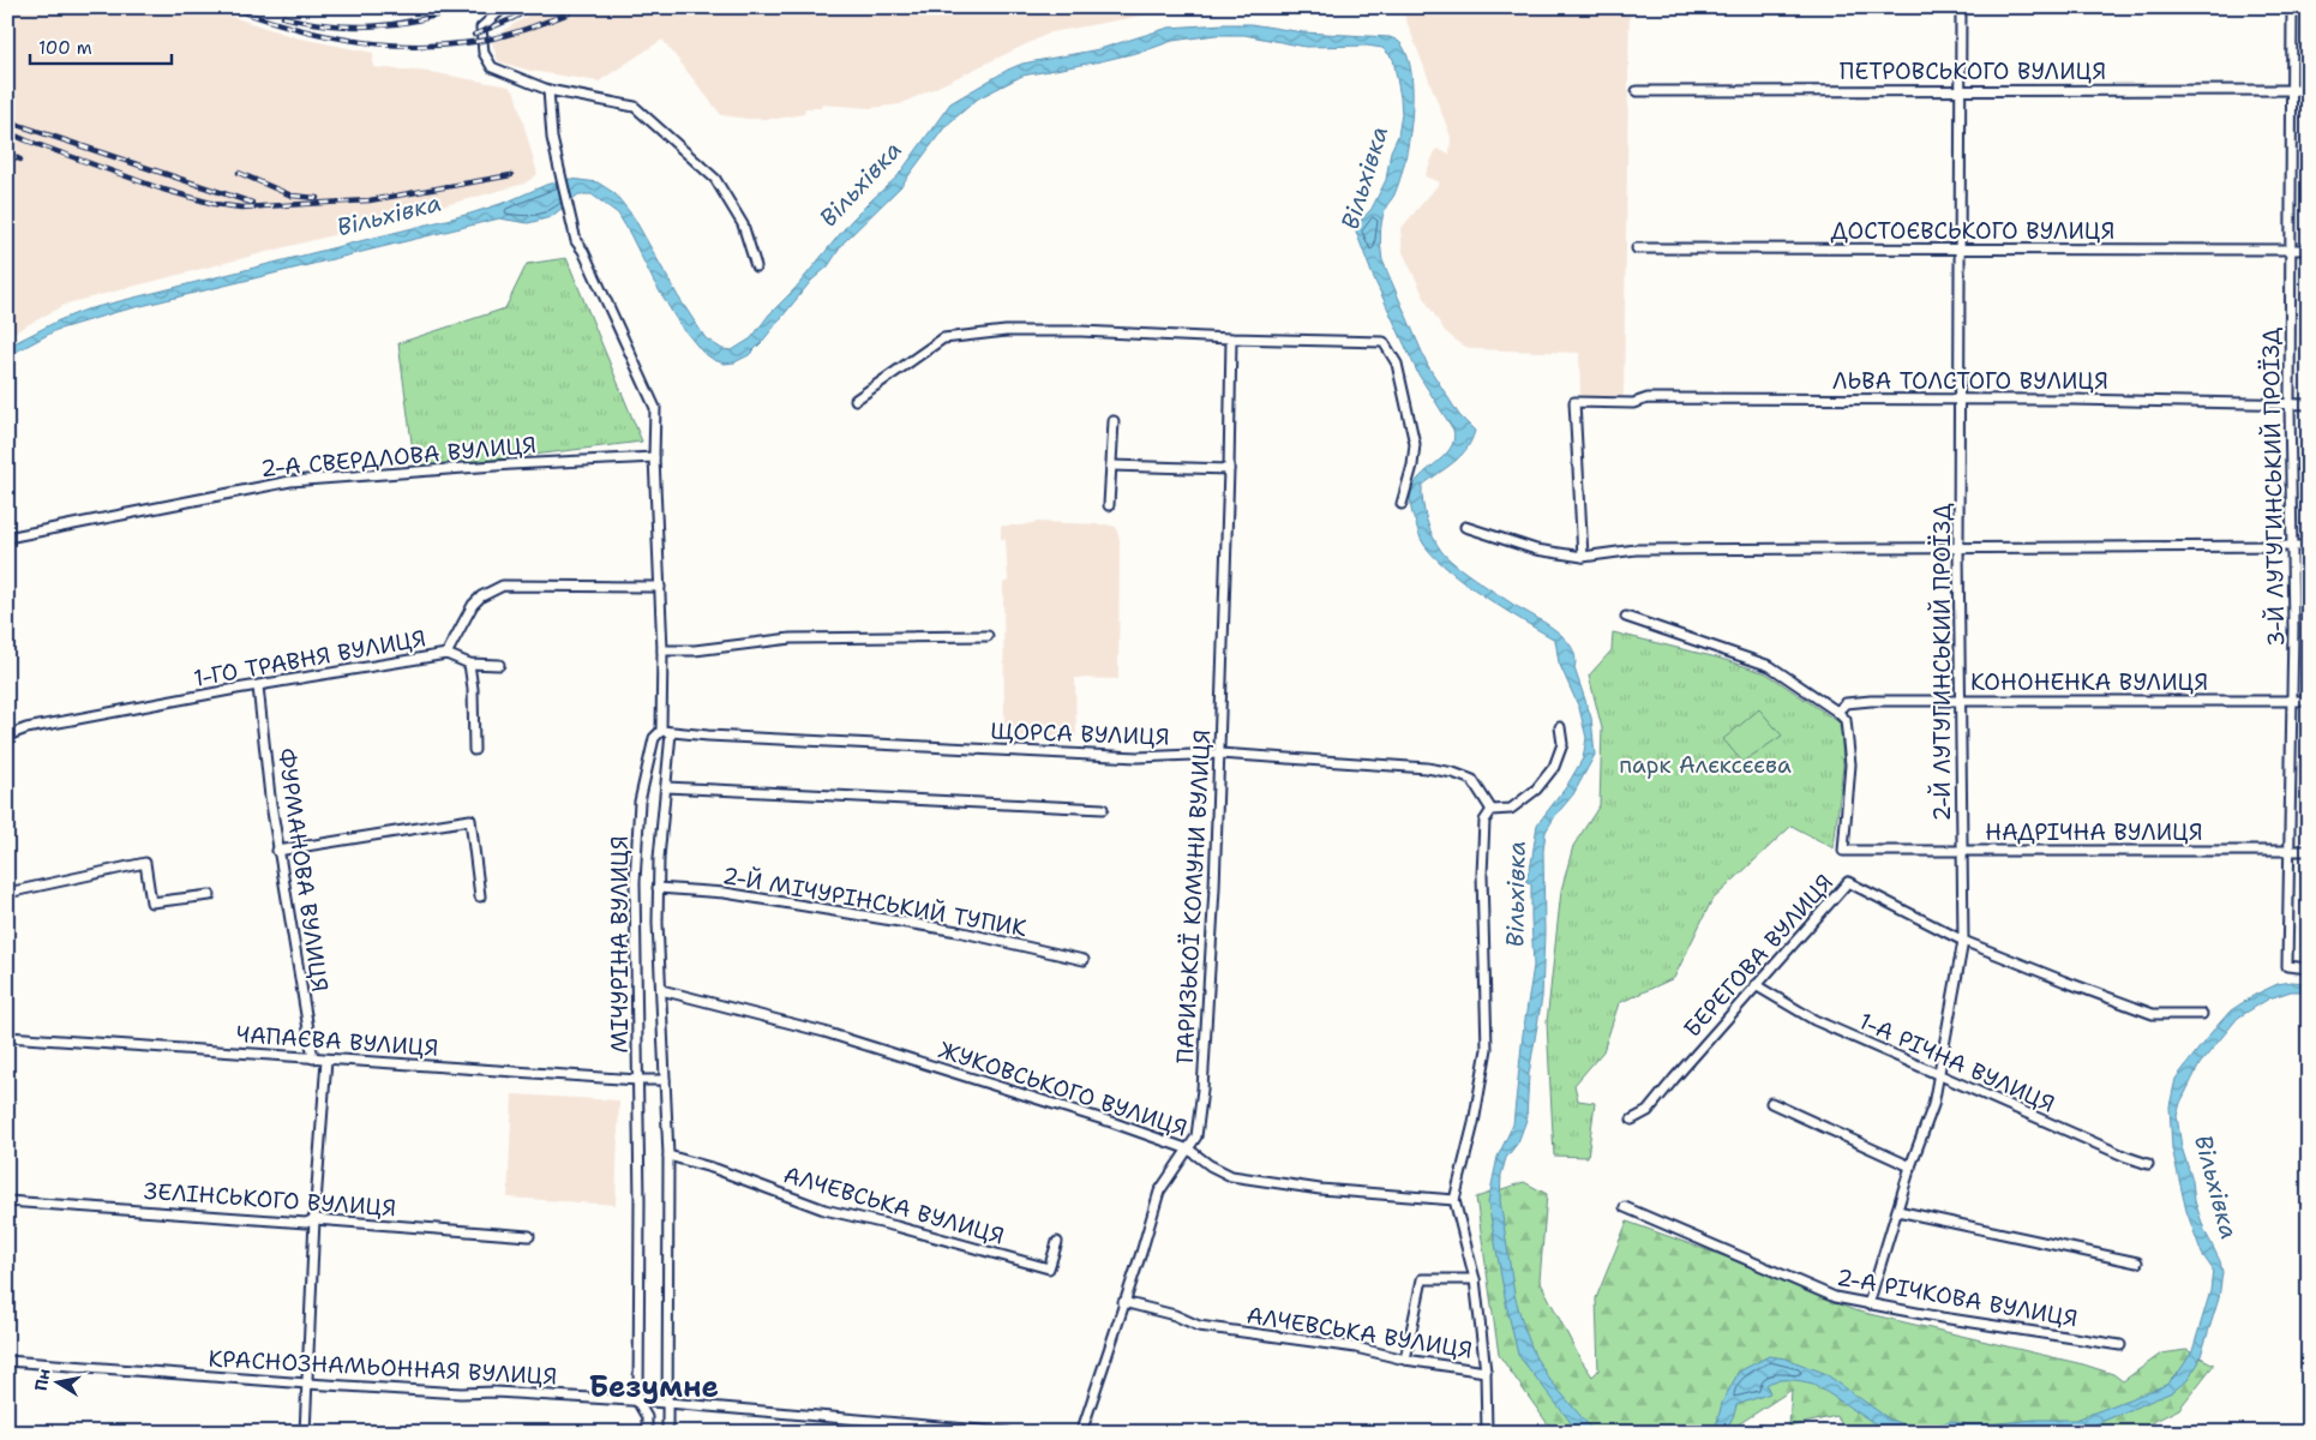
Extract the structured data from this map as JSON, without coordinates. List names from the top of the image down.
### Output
{
  "streets": {
    "street": [
      "ПЕТРОВСЬКОГО ВУЛИЦЯ",
      "ДОСТОЄВСЬКОГО ВУЛИЦЯ",
      "ЛЬВА ТОЛСТОГО ВУЛИЦЯ",
      "2-А СВЕРДЛОВА ВУЛИЦЯ",
      "3-Й ЛУТУГИНСЬКИЙ ПРОЇЗД",
      "1-ГО ТРАВНЯ ВУЛИЦЯ",
      "2-Й ЛУТУГИНСЬКИЙ ПРОЇЗД",
      "КОНОНЕНКА ВУЛИЦЯ",
      "ЩОРСА ВУЛИЦЯ",
      "НАДРІЧНА ВУЛИЦЯ",
      "ФУРМАНОВА ВУЛИЦЯ",
      "ПАРИЗЬКОЇ КОМУНИ ВУЛИЦЯ",
      "2-Й МІЧУРІНСЬКИЙ ТУПИК",
      "МІЧУРІНА ВУЛИЦЯ",
      "БЕРЕГОВА ВУЛИЦЯ",
      "ЧАПАЄВА ВУЛИЦЯ",
      "1-А РІЧНА ВУЛИЦЯ",
      "ЖУКОВСЬКОГО ВУЛИЦЯ",
      "ЗЕЛІНСЬКОГО ВУЛИЦЯ",
      "АЛЧЕВСЬКА ВУЛИЦЯ",
      "2-А РІЧКОВА ВУЛИЦЯ",
      "КРАСНОЗНАМЬОННАЯ ВУЛИЦЯ"
    ]
  },
  "crossings": [
    ["ПЕТРОВСЬКОГО ВУЛИЦЯ", "3-Й ЛУТУГИНСЬКИЙ ПРОЇЗД"],
    ["ПЕТРОВСЬКОГО ВУЛИЦЯ", "2-Й ЛУТУГИНСЬКИЙ ПРОЇЗД"],
    ["ДОСТОЄВСЬКОГО ВУЛИЦЯ", "3-Й ЛУТУГИНСЬКИЙ ПРОЇЗД"],
    ["ДОСТОЄВСЬКОГО ВУЛИЦЯ", "2-Й ЛУТУГИНСЬКИЙ ПРОЇЗД"],
    ["ЛЬВА ТОЛСТОГО ВУЛИЦЯ", "3-Й ЛУТУГИНСЬКИЙ ПРОЇЗД"],
    ["ЛЬВА ТОЛСТОГО ВУЛИЦЯ", "2-Й ЛУТУГИНСЬКИЙ ПРОЇЗД"],
    ["2-А СВЕРДЛОВА ВУЛИЦЯ", "МІЧУРІНА ВУЛИЦЯ"],
    ["3-Й ЛУТУГИНСЬКИЙ ПРОЇЗД", "КОНОНЕНКА ВУЛИЦЯ"],
    ["3-Й ЛУТУГИНСЬКИЙ ПРОЇЗД", "НАДРІЧНА ВУЛИЦЯ"],
    ["1-ГО ТРАВНЯ ВУЛИЦЯ", "ФУРМАНОВА ВУЛИЦЯ"],
    ["1-ГО ТРАВНЯ ВУЛИЦЯ", "МІЧУРІНА ВУЛИЦЯ"],
    ["2-Й ЛУТУГИНСЬКИЙ ПРОЇЗД", "КОНОНЕНКА ВУЛИЦЯ"],
    ["2-Й ЛУТУГИНСЬКИЙ ПРОЇЗД", "НАДРІЧНА ВУЛИЦЯ"],
    ["2-Й ЛУТУГИНСЬКИЙ ПРОЇЗД", "БЕРЕГОВА ВУЛИЦЯ"],
    ["2-Й ЛУТУГИНСЬКИЙ ПРОЇЗД", "1-А РІЧНА ВУЛИЦЯ"],
    ["2-Й ЛУТУГИНСЬКИЙ ПРОЇЗД", "2-А РІЧКОВА ВУЛИЦЯ"],
    ["КОНОНЕНКА ВУЛИЦЯ", "НАДРІЧНА ВУЛИЦЯ"],
    ["ЩОРСА ВУЛИЦЯ", "ПАРИЗЬКОЇ КОМУНИ ВУЛИЦЯ"],
    ["ЩОРСА ВУЛИЦЯ", "МІЧУРІНА ВУЛИЦЯ"],
    ["ФУРМАНОВА ВУЛИЦЯ", "ЧАПАЄВА ВУЛИЦЯ"],
    ["ПАРИЗЬКОЇ КОМУНИ ВУЛИЦЯ", "ЖУКОВСЬКОГО ВУЛИЦЯ"],
    ["ПАРИЗЬКОЇ КОМУНИ ВУЛИЦЯ", "АЛЧЕВСЬКА ВУЛИЦЯ"],
    ["2-Й МІЧУРІНСЬКИЙ ТУПИК", "МІЧУРІНА ВУЛИЦЯ"],
    ["МІЧУРІНА ВУЛИЦЯ", "ЧАПАЄВА ВУЛИЦЯ"],
    ["МІЧУРІНА ВУЛИЦЯ", "ЖУКОВСЬКОГО ВУЛИЦЯ"],
    ["МІЧУРІНА ВУЛИЦЯ", "АЛЧЕВСЬКА ВУЛИЦЯ"],
    ["МІЧУРІНА ВУЛИЦЯ", "КРАСНОЗНАМЬОННАЯ ВУЛИЦЯ"],
    ["БЕРЕГОВА ВУЛИЦЯ", "1-А РІЧНА ВУЛИЦЯ"]
  ],
  "districts": ["Безумне"],
  "water": ["Вільхівка"],
  "parks": ["парк Алєксєєва"],
  "scale_bar": "100 m",
  "north": "left"
}
